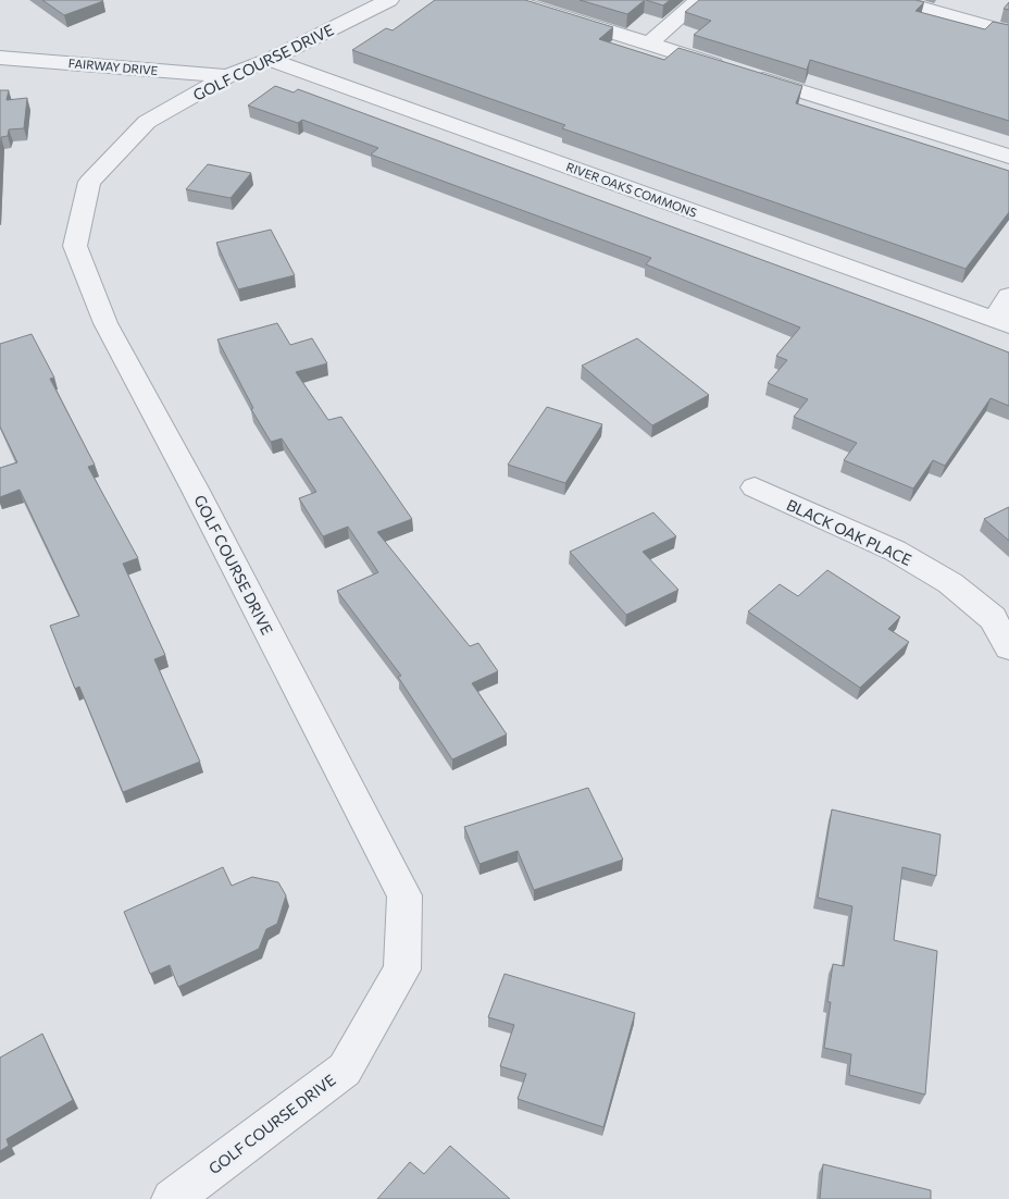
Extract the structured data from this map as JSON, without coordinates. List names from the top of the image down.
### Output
{
  "streets": {
    "street": [
      "GOLF COURSE DRIVE",
      "FAIRWAY DRIVE",
      "RIVER OAKS COMMONS",
      "BLACK OAK PLACE"
    ]
  },
  "crossings": [
    ["GOLF COURSE DRIVE", "FAIRWAY DRIVE"],
    ["GOLF COURSE DRIVE", "RIVER OAKS COMMONS"]
  ]
}
